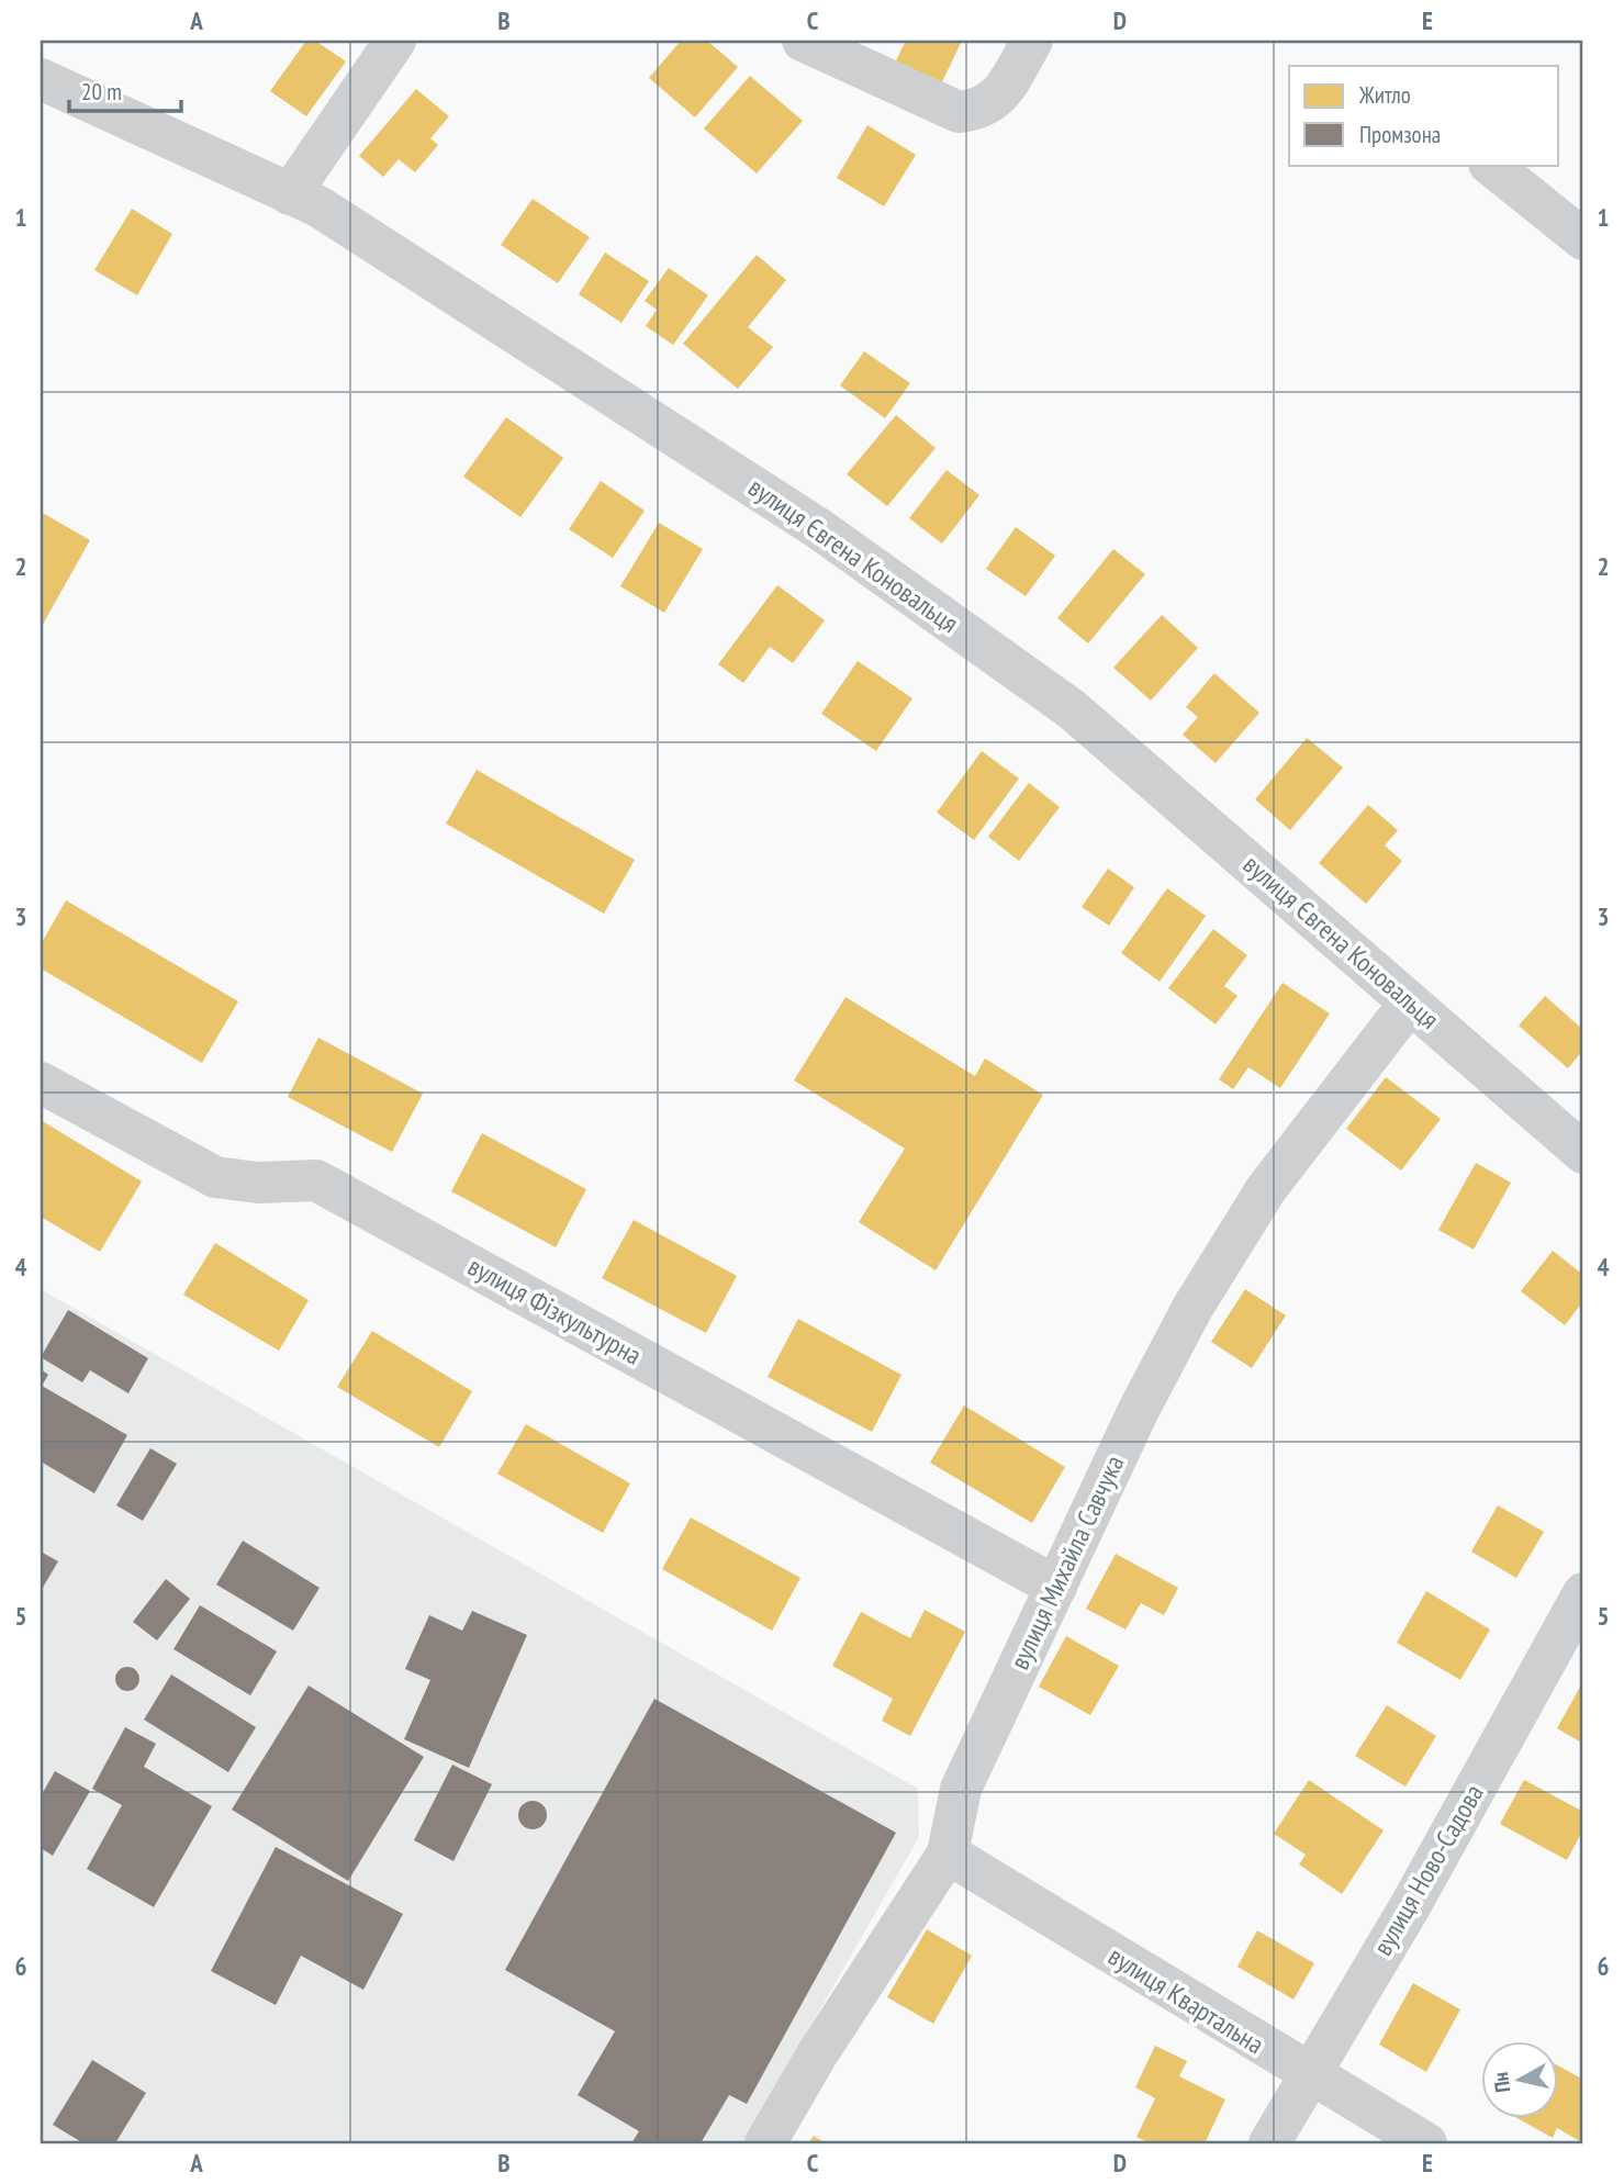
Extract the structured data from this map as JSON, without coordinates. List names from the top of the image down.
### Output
{
  "streets": {
    "street": [
      "вулиця Євгена Коновальця",
      "вулиця Фізкультурна",
      "вулиця Михайла Савчука",
      "вулиця Ново-Садова",
      "вулиця Квартальна"
    ]
  },
  "crossings": [
    ["вулиця Євгена Коновальця", "вулиця Михайла Савчука"],
    ["вулиця Фізкультурна", "вулиця Михайла Савчука"],
    ["вулиця Михайла Савчука", "вулиця Квартальна"],
    ["вулиця Ново-Садова", "вулиця Квартальна"]
  ],
  "legend": ["Житло", "Промзона"],
  "scale_bar": "20 m",
  "north": "left",
  "grid": {
    "columns": [
      "A",
      "B",
      "C",
      "D",
      "E"
    ],
    "rows": [
      "1",
      "2",
      "3",
      "4",
      "5",
      "6"
    ]
  }
}
